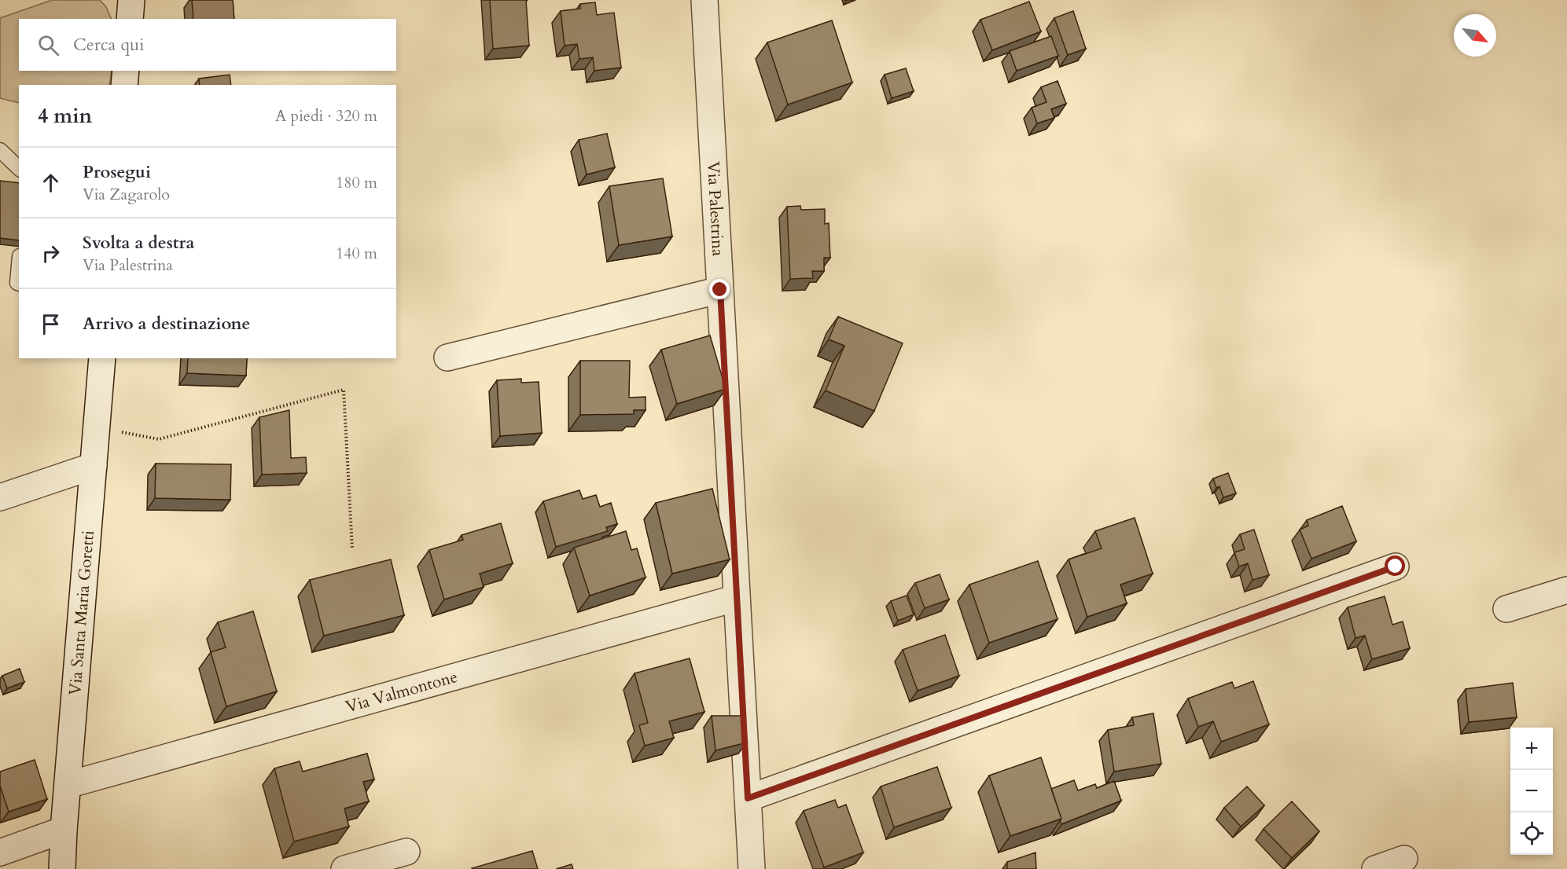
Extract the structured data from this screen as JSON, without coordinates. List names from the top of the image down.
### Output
{
  "streets": {
    "street": ["Via Palestrina", "Via Santa Maria Goretti", "Via Valmontone"]
  },
  "crossings": [
    ["Via Palestrina", "Via Valmontone"],
    ["Via Santa Maria Goretti", "Via Valmontone"]
  ],
  "north": "bottom right",
  "page": {
    "search": "Cerca qui",
    "heading": ["4 min", "A piedi · 320 m"],
    "list": [
      ["Prosegui", "Via Zagarolo", "180 m"],
      ["Svolta a destra", "Via Palestrina", "140 m"],
      "Arrivo a destinazione"
    ],
    "map_buttons": ["+", "−"]
  }
}
